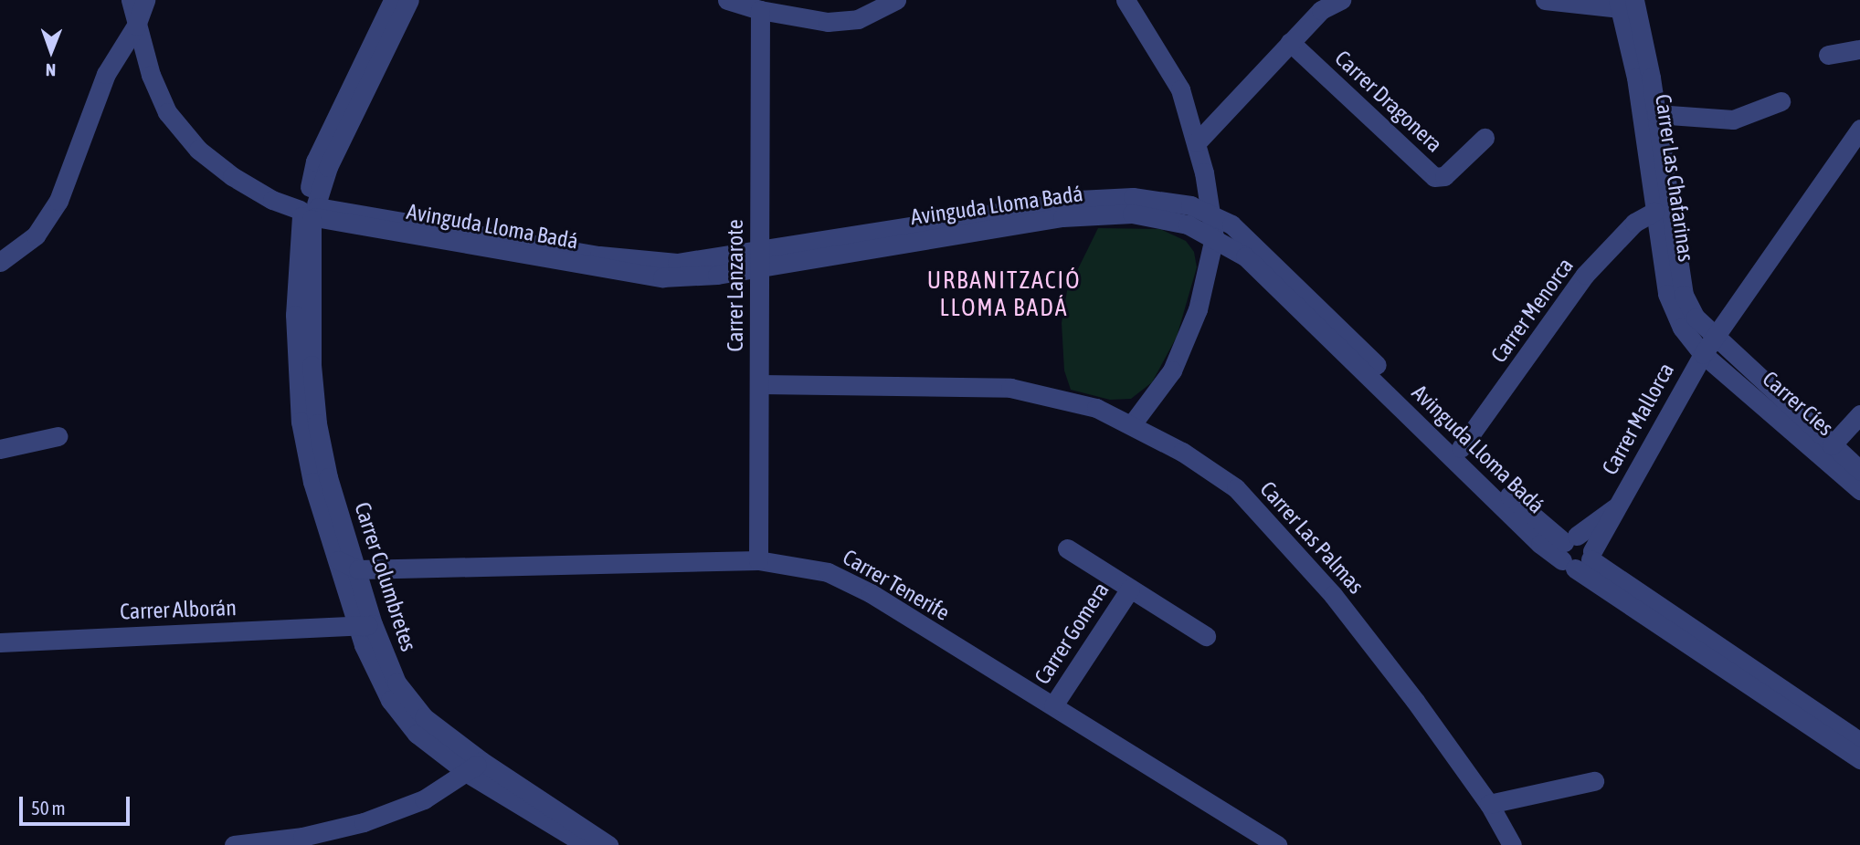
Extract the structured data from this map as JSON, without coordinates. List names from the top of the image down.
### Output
{
  "streets": {
    "street": [
      "Carrer Dragonera",
      "Carrer Las Chafarinas",
      "Avinguda Lloma Badá",
      "Carrer Lanzarote",
      "Carrer Menorca",
      "Carrer Cíes",
      "Carrer Mallorca",
      "Carrer Las Palmas",
      "Carrer Columbretes",
      "Carrer Tenerife",
      "Carrer Alborán",
      "Carrer Gomera"
    ]
  },
  "crossings": [
    ["Carrer Las Chafarinas", "Carrer Menorca"],
    ["Carrer Las Chafarinas", "Carrer Cíes"],
    ["Carrer Las Chafarinas", "Carrer Mallorca"],
    ["Avinguda Lloma Badá", "Carrer Lanzarote"],
    ["Avinguda Lloma Badá", "Carrer Menorca"],
    ["Avinguda Lloma Badá", "Carrer Mallorca"],
    ["Avinguda Lloma Badá", "Carrer Columbretes"],
    ["Carrer Lanzarote", "Carrer Las Palmas"],
    ["Carrer Lanzarote", "Carrer Tenerife"],
    ["Carrer Cíes", "Carrer Mallorca"],
    ["Carrer Columbretes", "Carrer Tenerife"],
    ["Carrer Columbretes", "Carrer Alborán"],
    ["Carrer Tenerife", "Carrer Gomera"]
  ],
  "districts": ["URBANITZACIÓ LLOMA BADÁ"],
  "scale_bar": "50 m",
  "north": "bottom"
}
